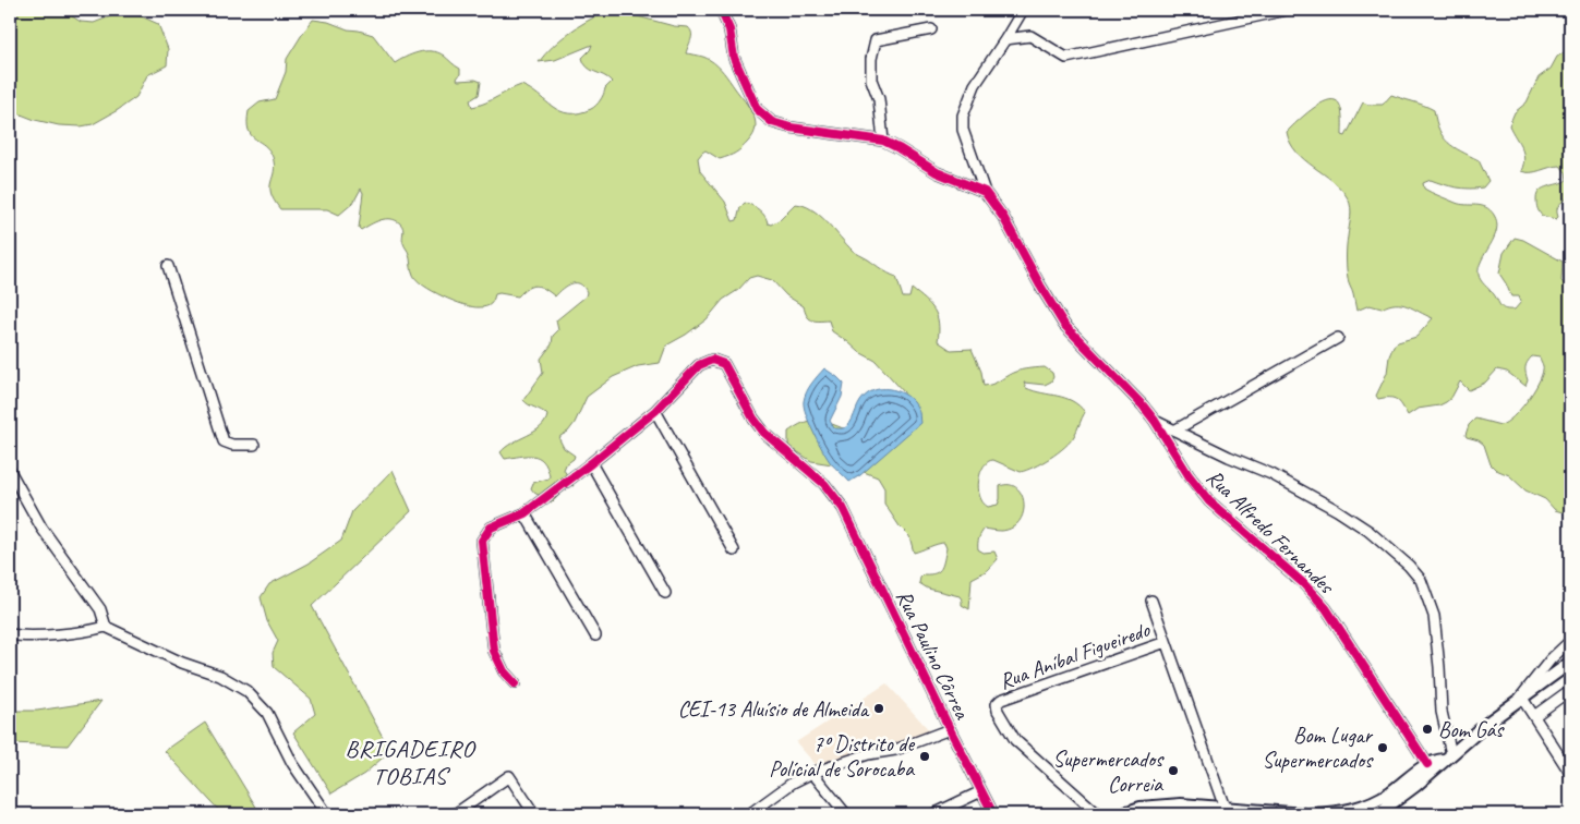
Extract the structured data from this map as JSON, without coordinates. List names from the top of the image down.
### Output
{
  "streets": {
    "street": ["Rua Alfredo Fernandes", "Rua Paulino Côrrea", "Rua Aníbal Figueiredo"]
  },
  "districts": ["BRIGADEIRO TOBIAS"],
  "places": [
    "CEI-13 Aluísio de Almeida",
    "Bom Gás",
    "Bom Lugar Supermercados",
    "7º Distrito de Polícial de Sorocaba",
    "Supermercados Correia"
  ]
}
